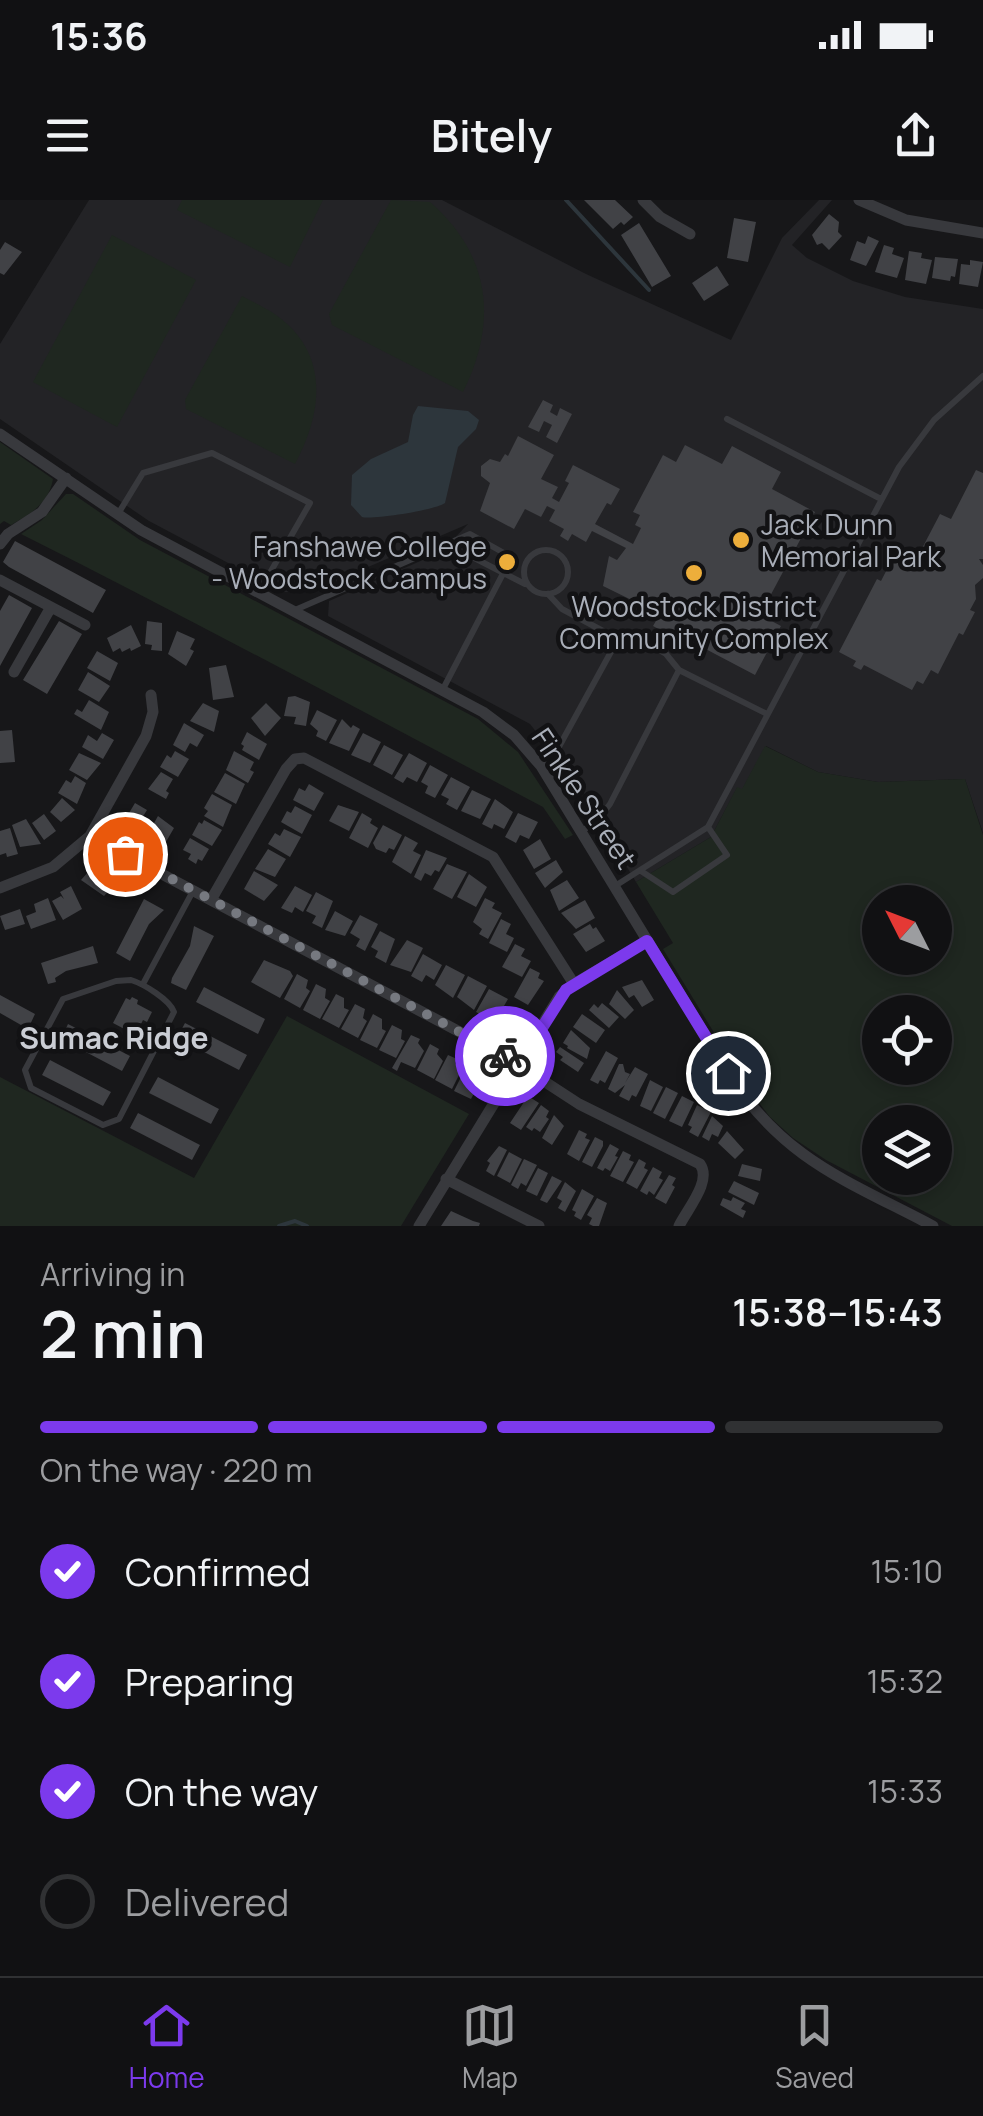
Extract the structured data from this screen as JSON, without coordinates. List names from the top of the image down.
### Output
{
  "streets": {
    "street": ["Finkle Street"]
  },
  "districts": ["Sumac Ridge"],
  "places": ["Jack Dunn Memorial Park", "Fanshawe College - Woodstock Campus", "Woodstock District Community Complex"],
  "north": "top left",
  "page": {
    "status": "15:36",
    "header": "Bitely",
    "heading": ["2 min", "Arriving in", "15:38–15:43"],
    "bar": "On the way · 220 m",
    "list": [
      ["Confirmed", "15:10"],
      ["Preparing", "15:32"],
      ["On the way", "15:33"],
      "Delivered"
    ],
    "tabs": ["Home", "Map", "Saved"]
  }
}
